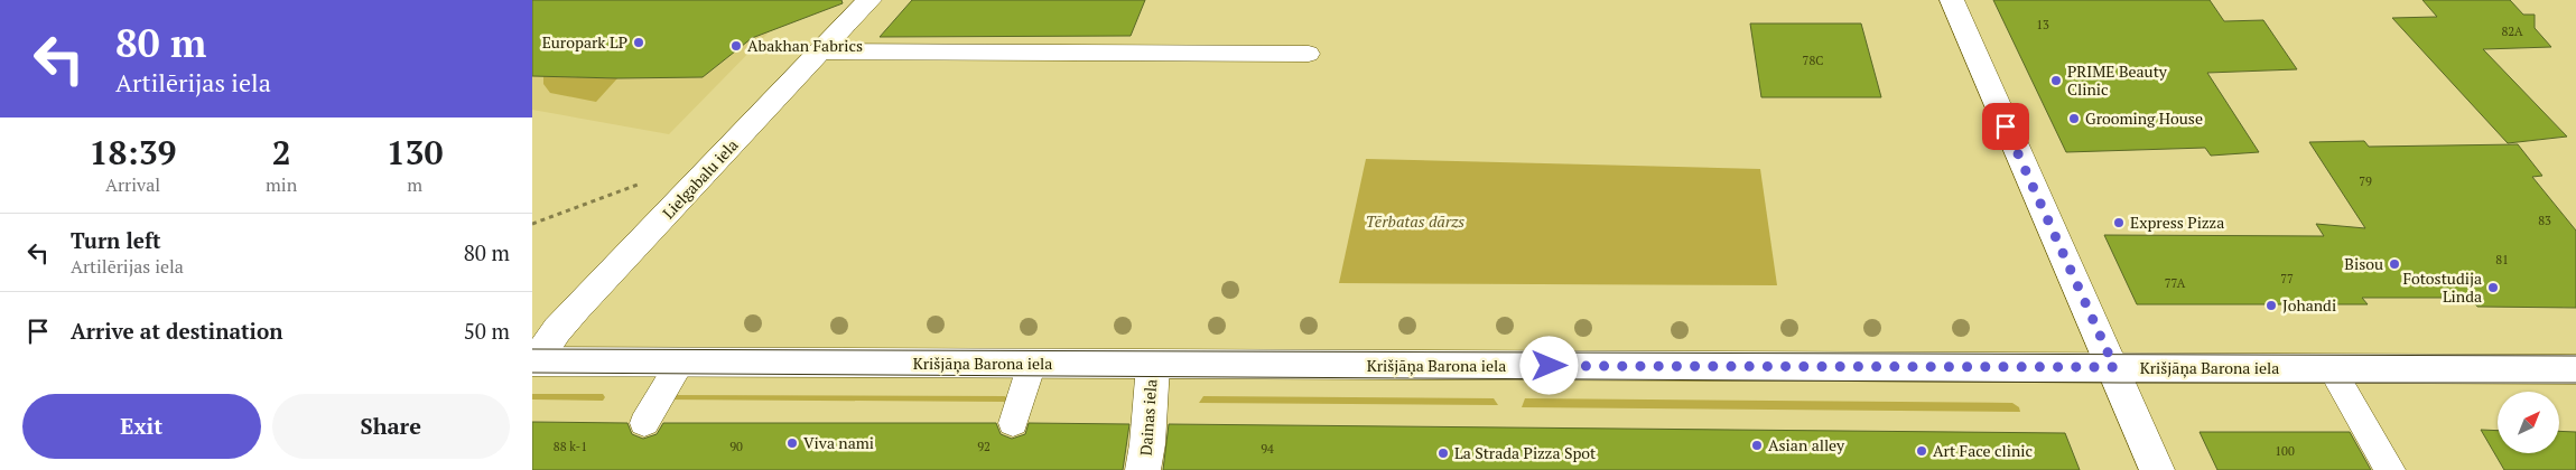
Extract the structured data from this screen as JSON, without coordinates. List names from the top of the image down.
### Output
{
  "streets": {
    "street": ["Lielgabalu iela", "Krišjāņa Barona iela", "Dainas iela"]
  },
  "crossings": [
    ["Lielgabalu iela", "Krišjāņa Barona iela"],
    ["Krišjāņa Barona iela", "Dainas iela"]
  ],
  "parks": ["Tērbatas dārzs"],
  "places": [
    "Europark LP",
    "Abakhan Fabrics",
    "PRIME Beauty Clinic",
    "Grooming House",
    "Express Pizza",
    "Bisou",
    "Fotostudija Linda",
    "Johandi",
    "Viva nami",
    "Asian alley",
    "Art Face clinic",
    "La Strada Pizza Spot"
  ],
  "house_numbers": [
    "13",
    "82A",
    "78C",
    "79",
    "83",
    "81",
    "77",
    "77A",
    "88 k-1",
    "90",
    "92",
    "94",
    "100"
  ],
  "north": "top right",
  "page": {
    "turn": ["80 m", "Artilērijas iela"],
    "eta": [
      "18:39",
      "Arrival",
      "2",
      "min",
      "130",
      "m"
    ],
    "list": [
      {
        "name": "Turn left",
        "note": "Artilērijas iela",
        "value": "80 m"
      },
      {
        "name": "Arrive at destination",
        "value": "50 m"
      }
    ],
    "buttons": ["Exit", "Share"]
  }
}
